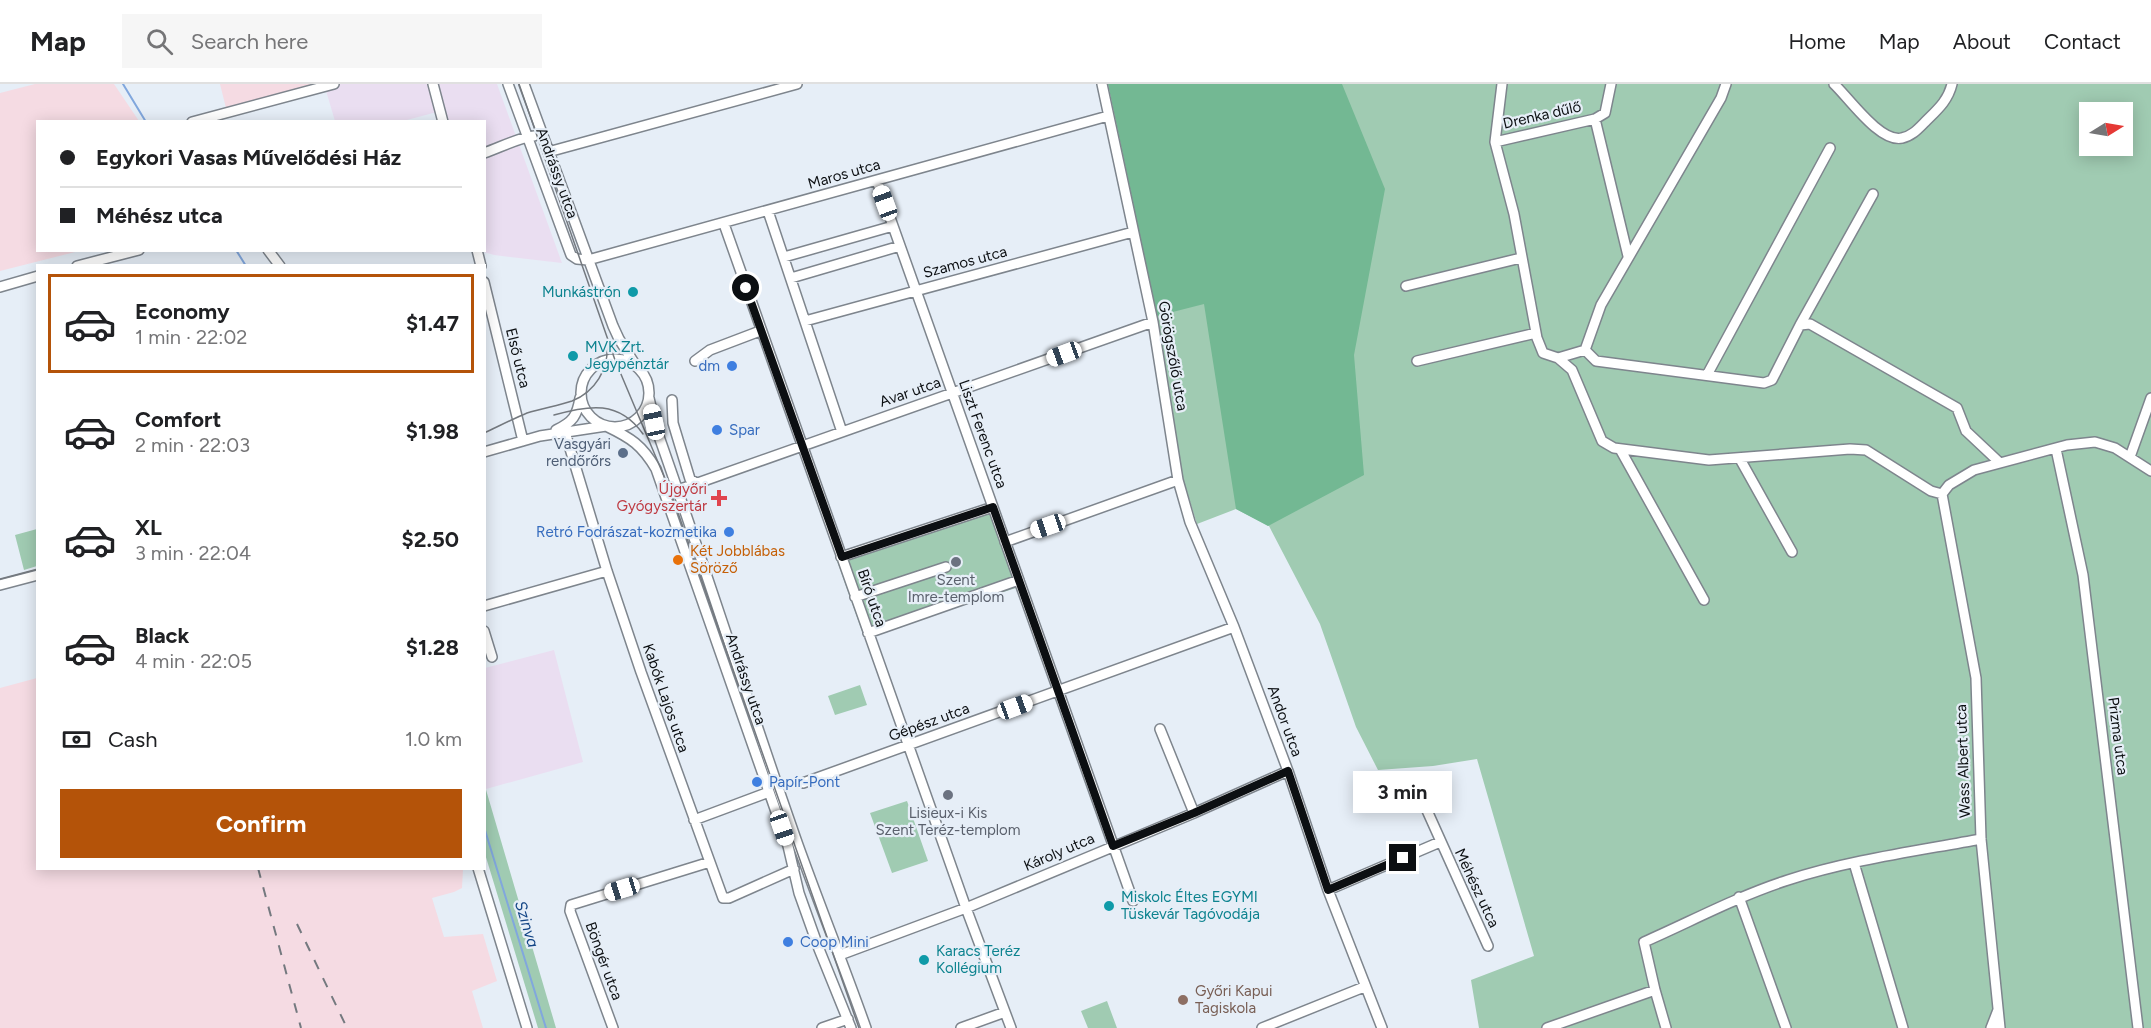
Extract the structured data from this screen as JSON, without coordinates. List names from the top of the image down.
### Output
{
  "streets": {
    "street": [
      "Drenka dűlő",
      "Andrássy utca",
      "Maros utca",
      "Szamos utca",
      "Görögszőlő utca",
      "Első utca",
      "Avar utca",
      "Liszt Ferenc utca",
      "Bíró utca",
      "Kabók Lajos utca",
      "Andor utca",
      "Gépész utca",
      "Prizma utca",
      "Wass Albert utca",
      "Károly utca",
      "Méhész utca",
      "Böngér utca"
    ]
  },
  "crossings": [
    ["Andrássy utca", "Maros utca"],
    ["Andrássy utca", "Avar utca"],
    ["Andrássy utca", "Kabók Lajos utca"],
    ["Andrássy utca", "Károly utca"],
    ["Maros utca", "Görögszőlő utca"],
    ["Maros utca", "Liszt Ferenc utca"],
    ["Maros utca", "Bíró utca"],
    ["Szamos utca", "Görögszőlő utca"],
    ["Szamos utca", "Liszt Ferenc utca"],
    ["Görögszőlő utca", "Avar utca"],
    ["Görögszőlő utca", "Andor utca"],
    ["Görögszőlő utca", "Gépész utca"],
    ["Avar utca", "Liszt Ferenc utca"],
    ["Avar utca", "Bíró utca"],
    ["Liszt Ferenc utca", "Gépész utca"],
    ["Liszt Ferenc utca", "Károly utca"],
    ["Bíró utca", "Gépész utca"],
    ["Bíró utca", "Károly utca"],
    ["Kabók Lajos utca", "Böngér utca"],
    ["Andor utca", "Gépész utca"],
    ["Andor utca", "Károly utca"],
    ["Andor utca", "Méhész utca"]
  ],
  "water": ["Szinva"],
  "places": {
    "other": [
      "Munkástrón",
      "MVK Zrt. Jegypénztár",
      "dm",
      "Spar",
      "Vasgyári rendőrőrs",
      "Retró Fodrászat-kozmetika",
      "Két Jobblábas Söröző",
      "Szent Imre-templom",
      "Papír-Pont",
      "Lisieux-i Kis Szent Teréz-templom",
      "Miskolc Éltes EGYMI Tüskevár Tagóvodája",
      "Coop Mini",
      "Karacs Teréz Kollégium",
      "Győri Kapui Tagiskola"
    ],
    "health": ["Újgyőri Gyógyszertár"]
  },
  "north": "right",
  "page": {
    "header": "Map",
    "search": "Search here",
    "nav": [
      "Home",
      "Map",
      "About",
      "Contact"
    ],
    "banner": ["Egykori Vasas Művelődési Ház", "Méhész utca"],
    "list": [
      {
        "name": "Economy",
        "note": "1 min · 22:02",
        "value": "$1.47"
      },
      {
        "name": "Comfort",
        "note": "2 min · 22:03",
        "value": "$1.98"
      },
      {
        "name": "XL",
        "note": "3 min · 22:04",
        "value": "$2.50"
      },
      {
        "name": "Black",
        "note": "4 min · 22:05",
        "value": "$1.28"
      }
    ],
    "pay": ["Cash", "1.0 km"],
    "bubble": "3 min",
    "buttons": "Confirm"
  }
}
